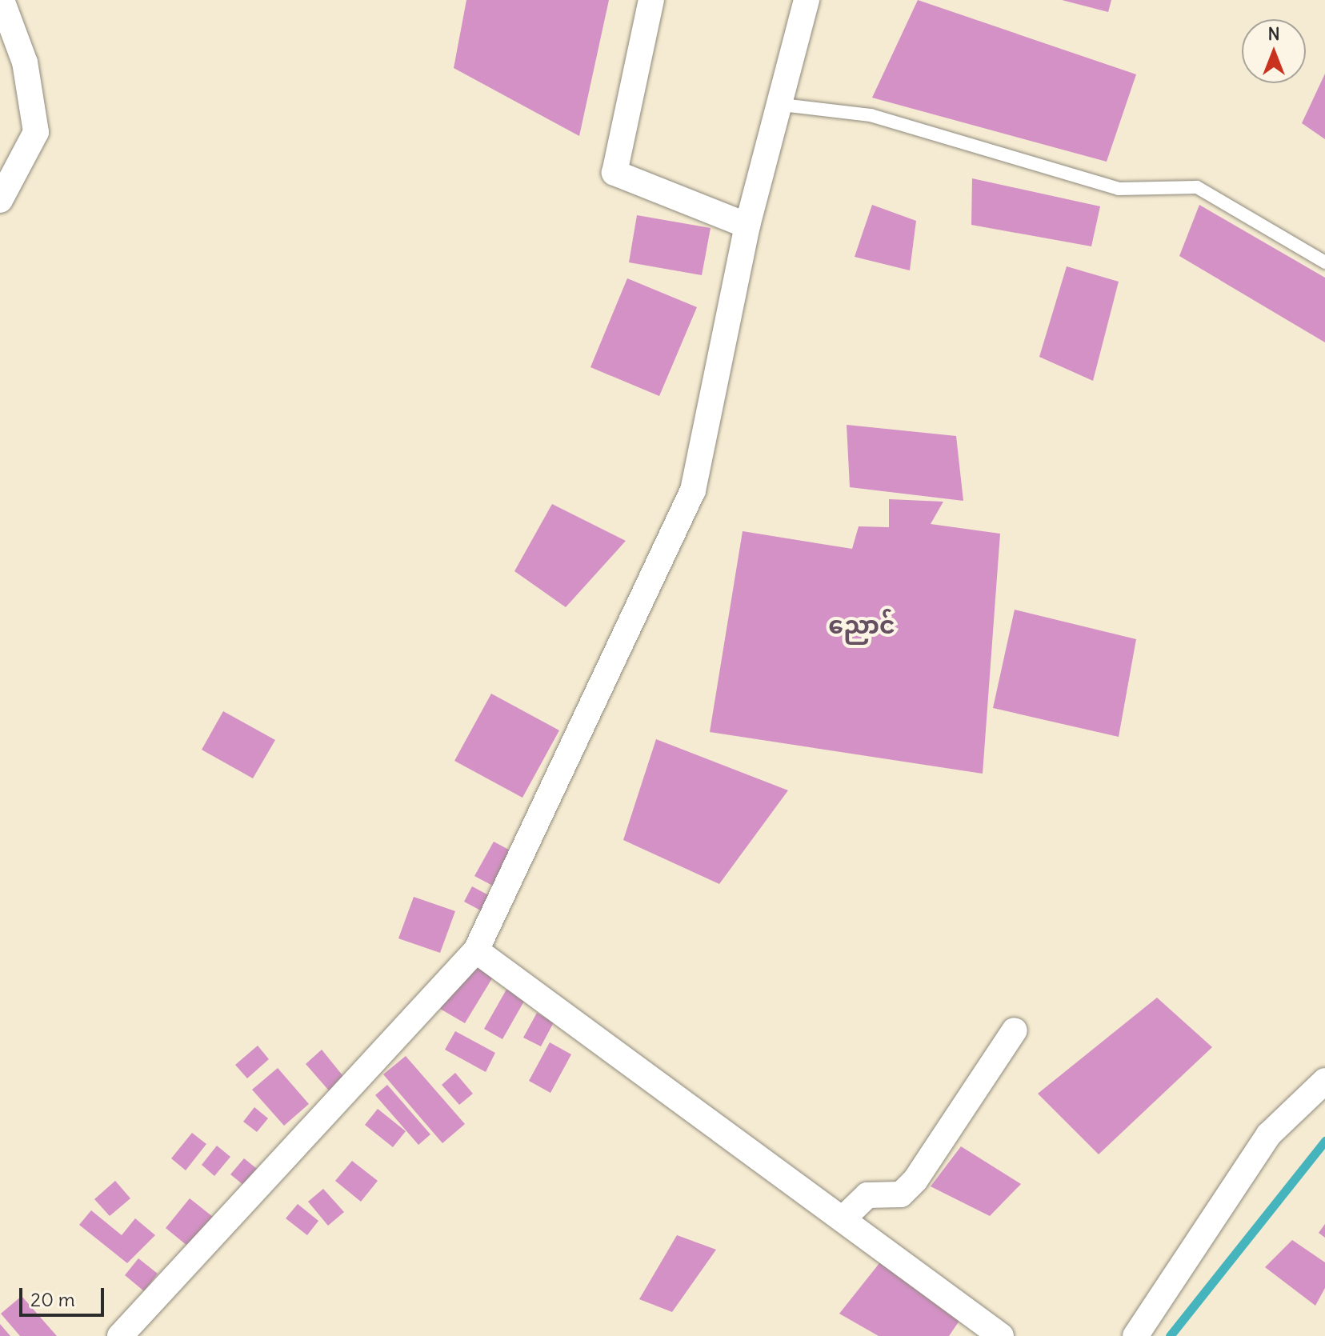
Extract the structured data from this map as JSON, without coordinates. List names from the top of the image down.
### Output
{
  "districts": ["ညောင်"],
  "scale_bar": "20 m",
  "north": "top"
}
